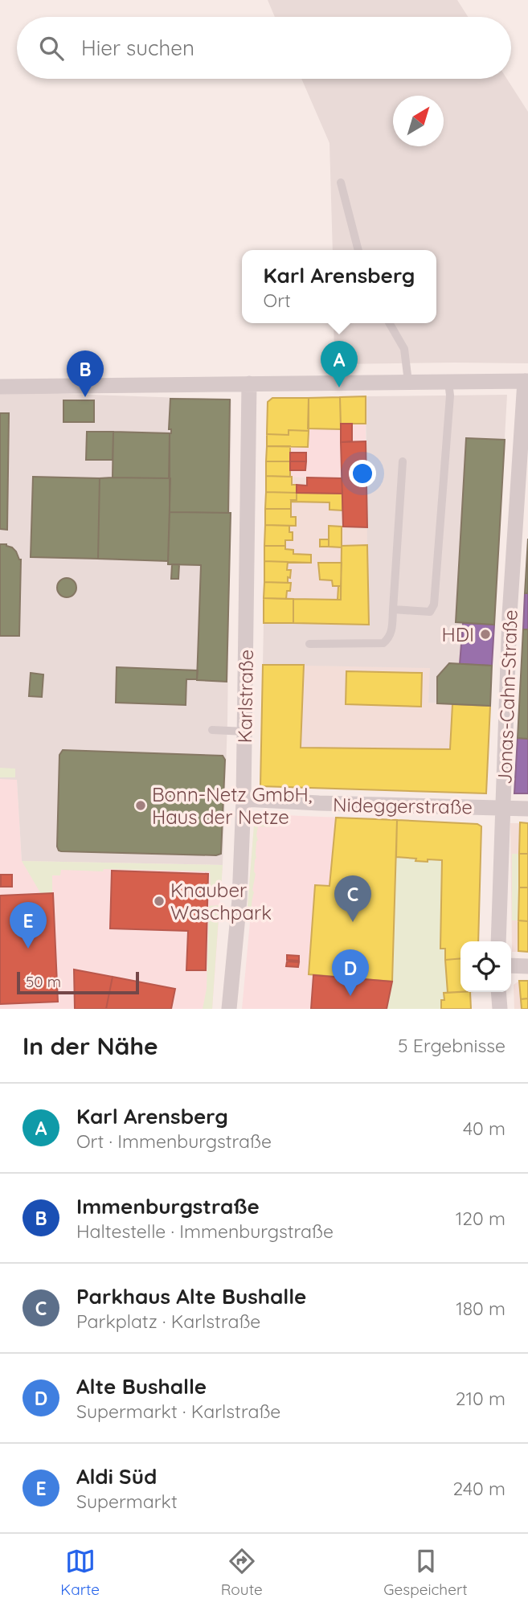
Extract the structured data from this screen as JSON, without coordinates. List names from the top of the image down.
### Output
{
  "streets": {
    "street": ["Karlstraße", "Jonas-Cahn-Straße", "Nideggerstraße"]
  },
  "crossings": [
    ["Karlstraße", "Nideggerstraße"],
    ["Jonas-Cahn-Straße", "Nideggerstraße"]
  ],
  "places": ["HDI", "Bonn-Netz GmbH, Haus der Netze", "Knauber Waschpark"],
  "scale_bar": "50 m",
  "north": "top right",
  "page": {
    "search": "Hier suchen",
    "popup": ["Karl Arensberg", "Ort"],
    "pins": [
      "A",
      "B",
      "C",
      "E",
      "D"
    ],
    "scale": "50 m",
    "heading": ["In der Nähe", "5 Ergebnisse"],
    "list": [
      {
        "mark": "A",
        "name": "Karl Arensberg",
        "note": "Ort · Immenburgstraße",
        "value": "40 m"
      },
      {
        "mark": "B",
        "name": "Immenburgstraße",
        "note": "Haltestelle · Immenburgstraße",
        "value": "120 m"
      },
      {
        "mark": "C",
        "name": "Parkhaus Alte Bushalle",
        "note": "Parkplatz · Karlstraße",
        "value": "180 m"
      },
      {
        "mark": "D",
        "name": "Alte Bushalle",
        "note": "Supermarkt · Karlstraße",
        "value": "210 m"
      },
      {
        "mark": "E",
        "name": "Aldi Süd",
        "note": "Supermarkt",
        "value": "240 m"
      }
    ],
    "nav": ["Karte", "Route", "Gespeichert"]
  }
}
